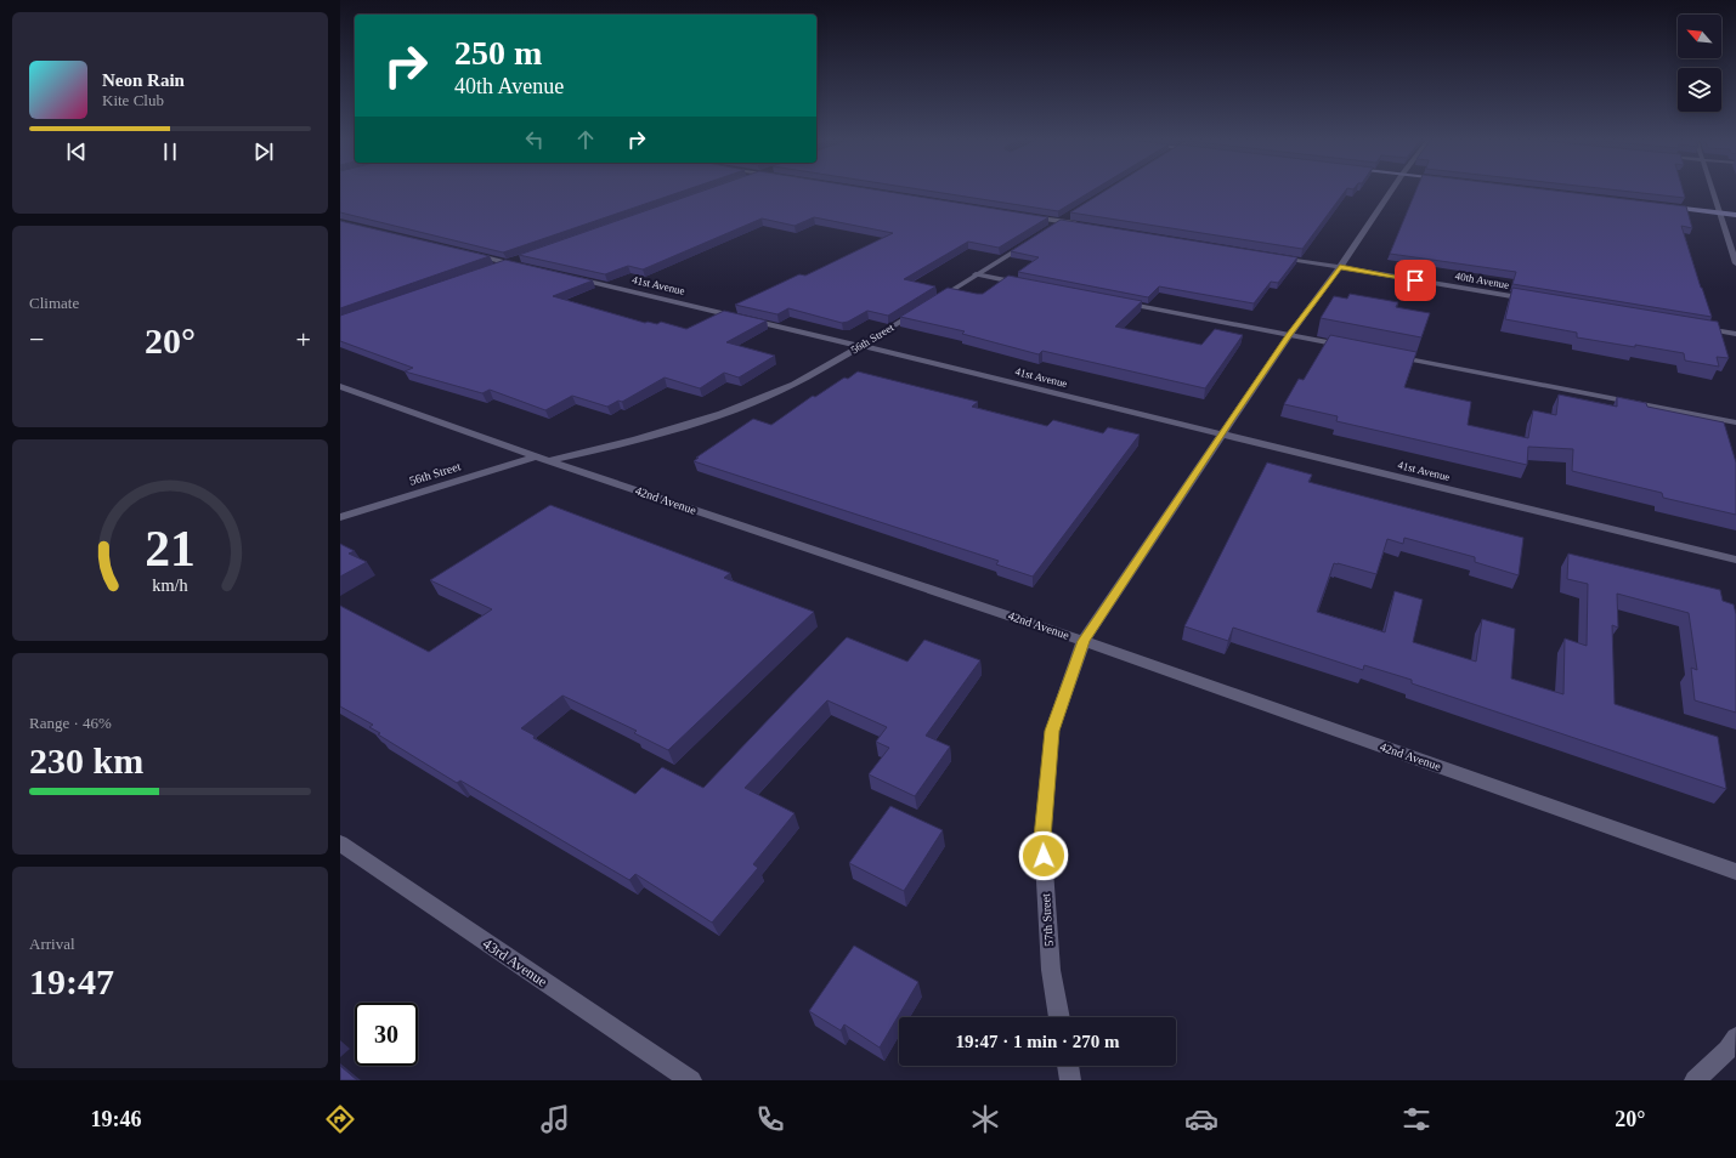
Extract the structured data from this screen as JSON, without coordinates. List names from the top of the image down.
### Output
{
  "streets": {
    "street": [
      "40th Avenue",
      "41st Avenue",
      "56th Street",
      "42nd Avenue",
      "57th Street",
      "43rd Avenue"
    ]
  },
  "crossings": [
    ["40th Avenue", "57th Street"],
    ["41st Avenue", "56th Street"],
    ["41st Avenue", "57th Street"],
    ["56th Street", "42nd Avenue"],
    ["42nd Avenue", "57th Street"]
  ],
  "north": "top left",
  "page": {
    "turn": ["250 m", "40th Avenue"],
    "song": ["Neon Rain", "Kite Club"],
    "tile": [
      "Climate",
      ["Range · 46%", "230 km"],
      ["Arrival", "19:47"]
    ],
    "heat": ["−", "20°", "+"],
    "limit": "30",
    "trip": "19:47 · 1 min · 270 m",
    "tabs": ["19:46", "20°"],
    "gauge": ["21", "km/h"]
  }
}
